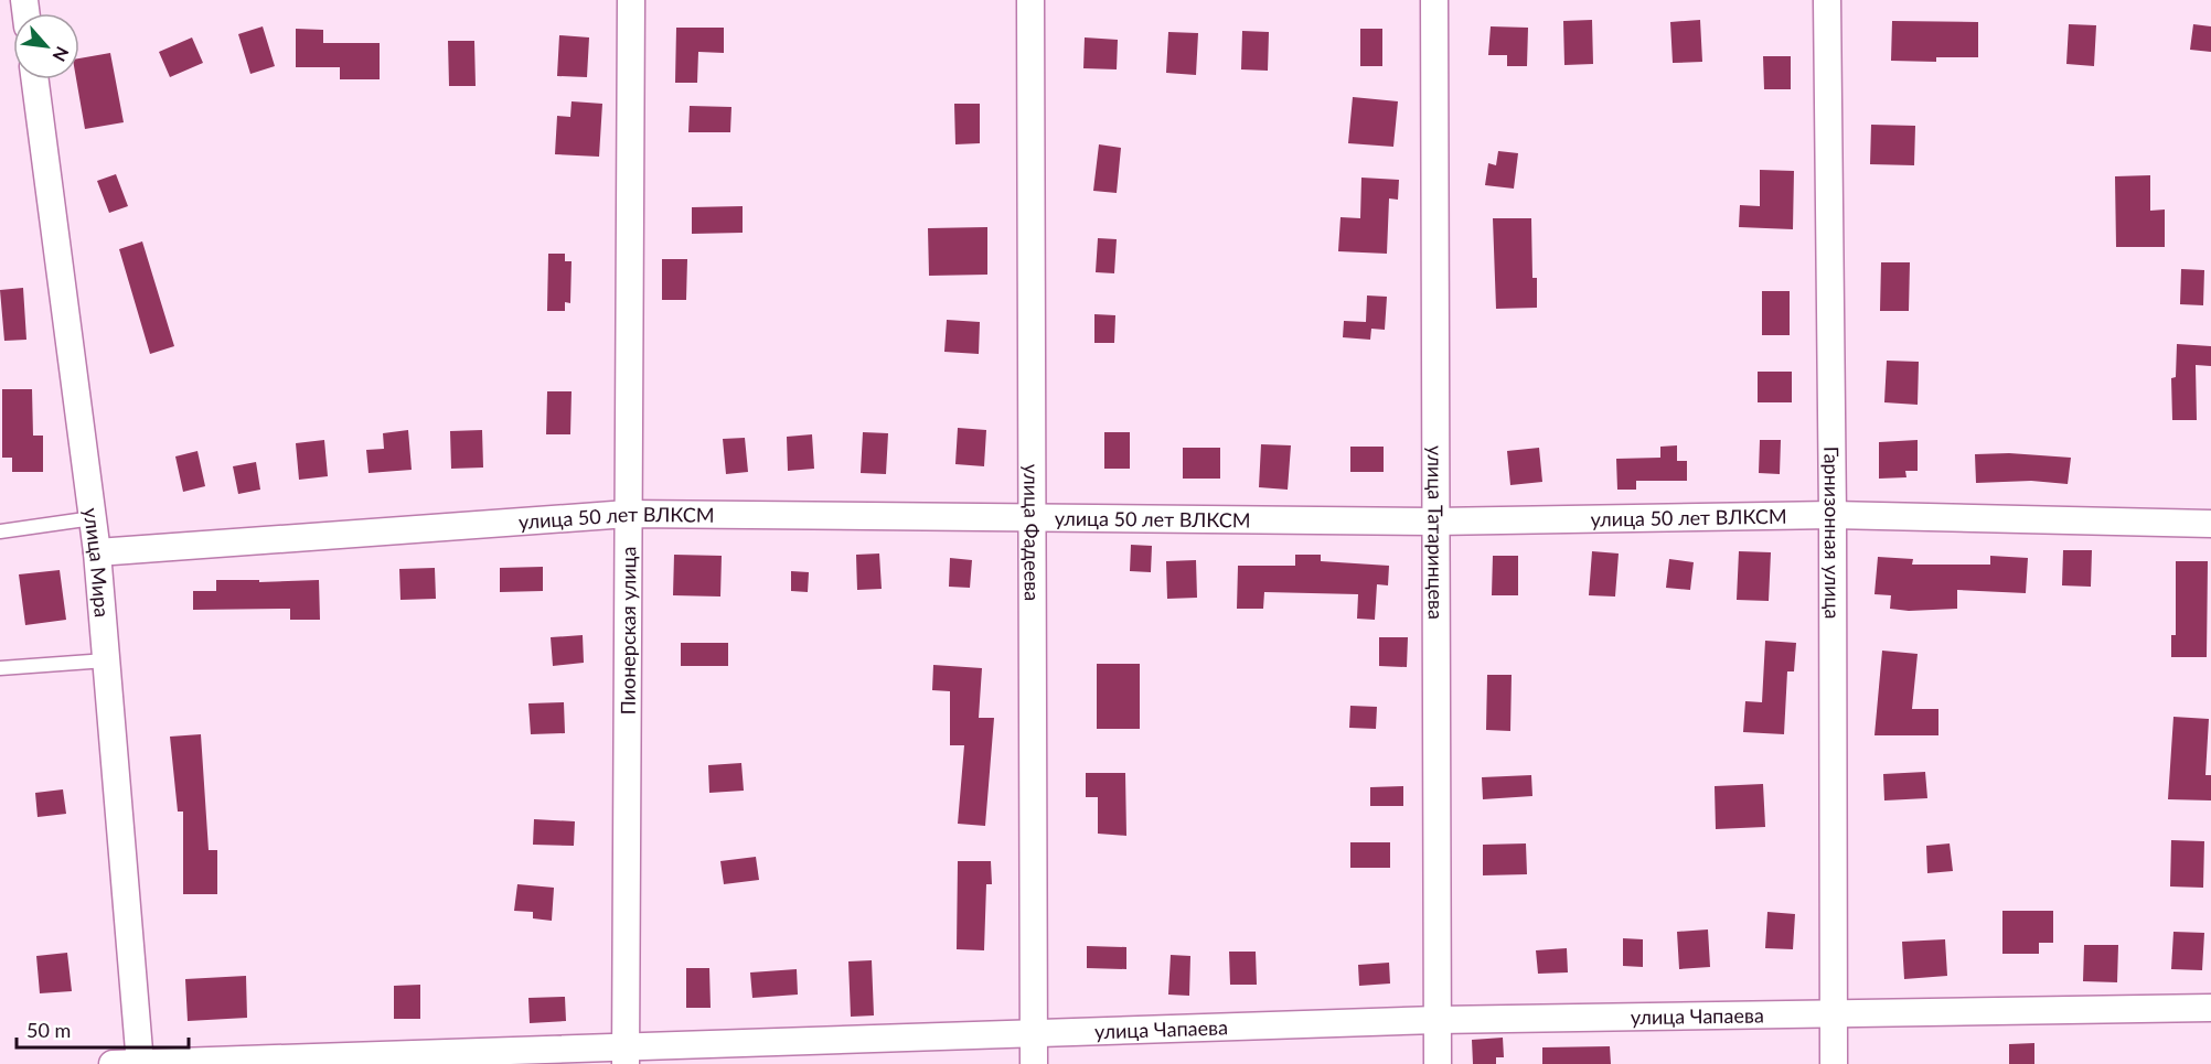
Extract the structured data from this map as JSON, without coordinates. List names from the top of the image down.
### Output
{
  "streets": {
    "street": [
      "улица 50 лет ВЛКСМ",
      "улица Фадеева",
      "Гарнизонная улица",
      "улица Татаринцева",
      "улица Мира",
      "Пионерская улица",
      "улица Чапаева"
    ]
  },
  "crossings": [
    ["улица 50 лет ВЛКСМ", "улица Фадеева"],
    ["улица 50 лет ВЛКСМ", "Гарнизонная улица"],
    ["улица 50 лет ВЛКСМ", "улица Татаринцева"],
    ["улица 50 лет ВЛКСМ", "улица Мира"],
    ["улица 50 лет ВЛКСМ", "Пионерская улица"],
    ["улица Фадеева", "улица Чапаева"],
    ["Гарнизонная улица", "улица Чапаева"],
    ["улица Татаринцева", "улица Чапаева"],
    ["улица Мира", "улица Чапаева"],
    ["Пионерская улица", "улица Чапаева"]
  ],
  "scale_bar": "50 m",
  "north": "bottom right"
}
